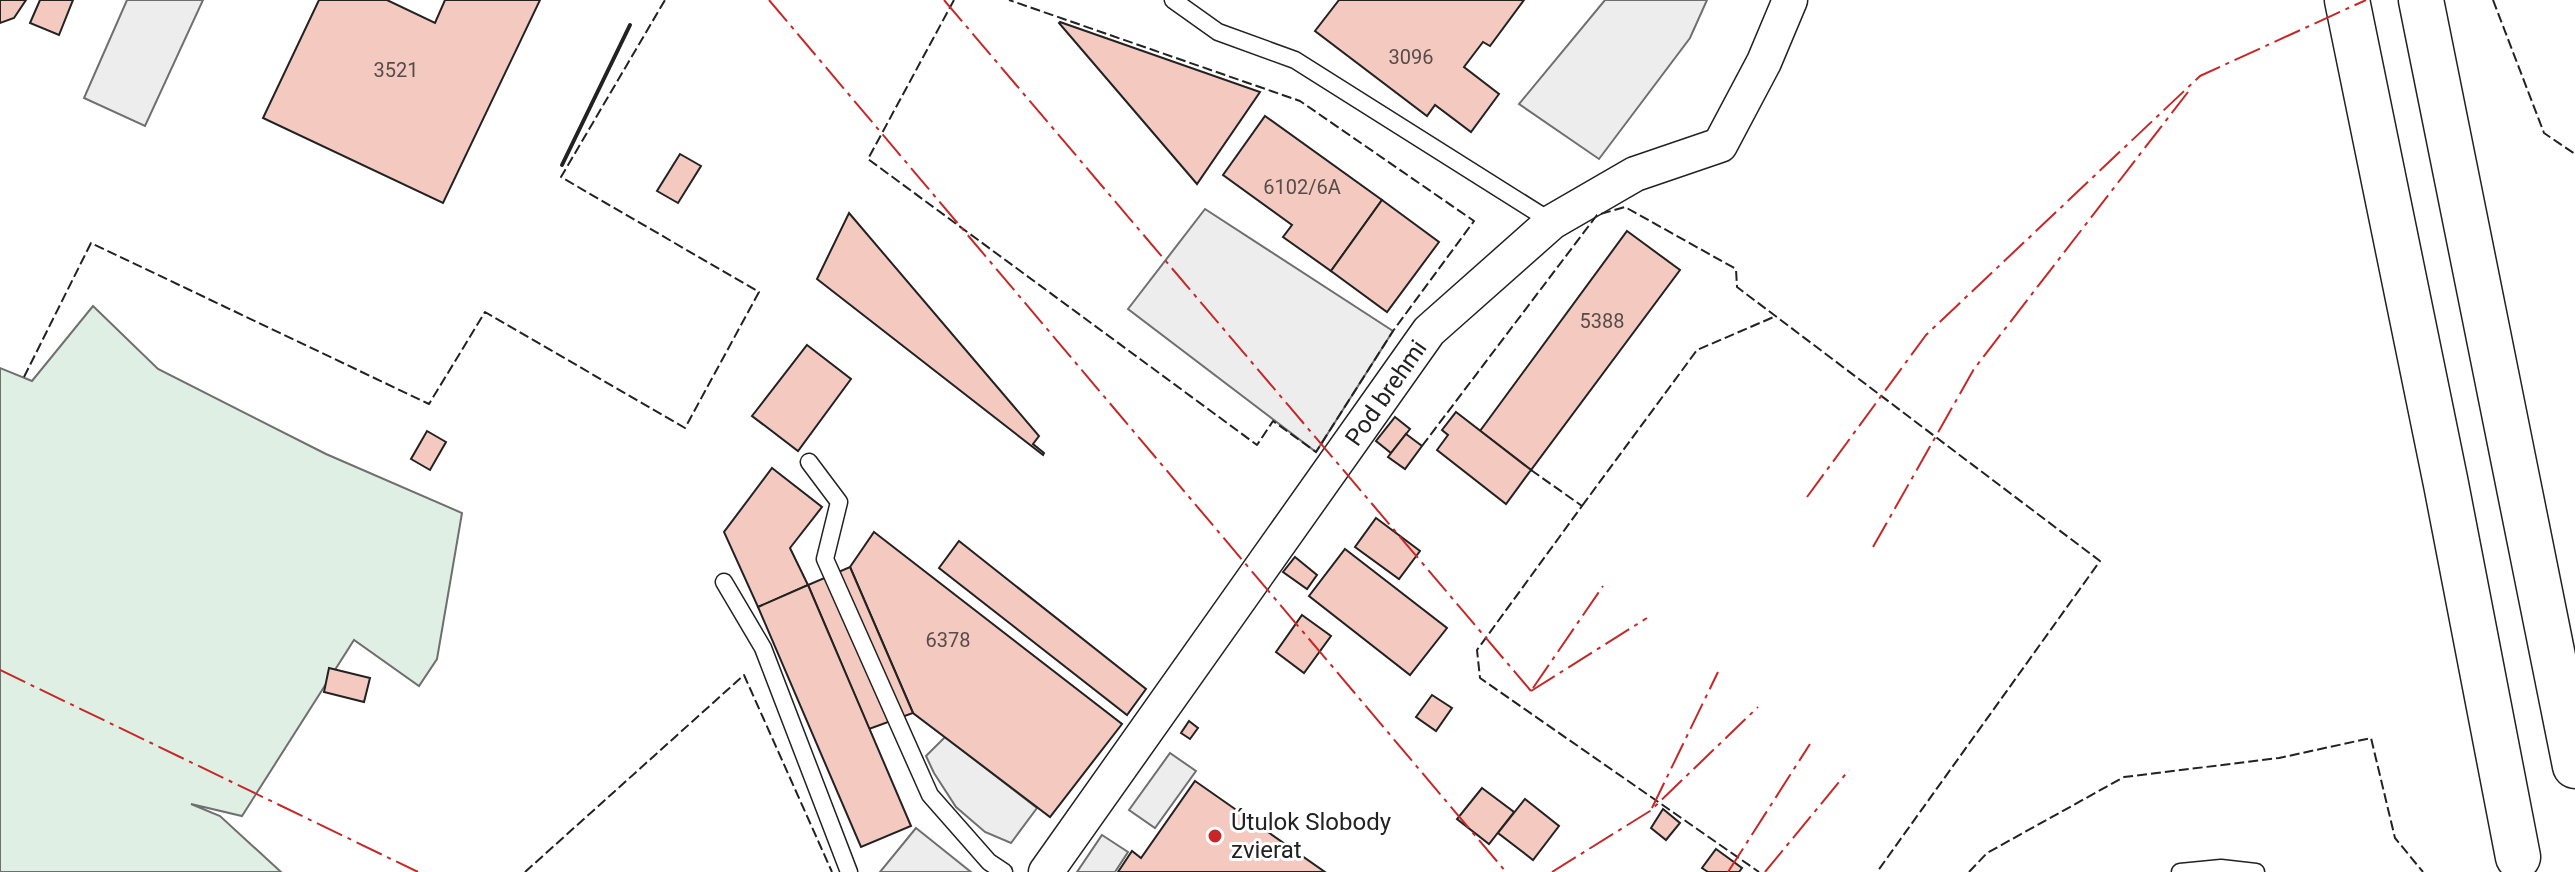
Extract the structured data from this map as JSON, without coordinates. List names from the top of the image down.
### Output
{
  "streets": {
    "street": ["Pod brehmi"]
  },
  "places": ["Útulok Slobody zvierat"],
  "house_numbers": [
    "3096",
    "3521",
    "6102/6A",
    "5388",
    "6378"
  ]
}
